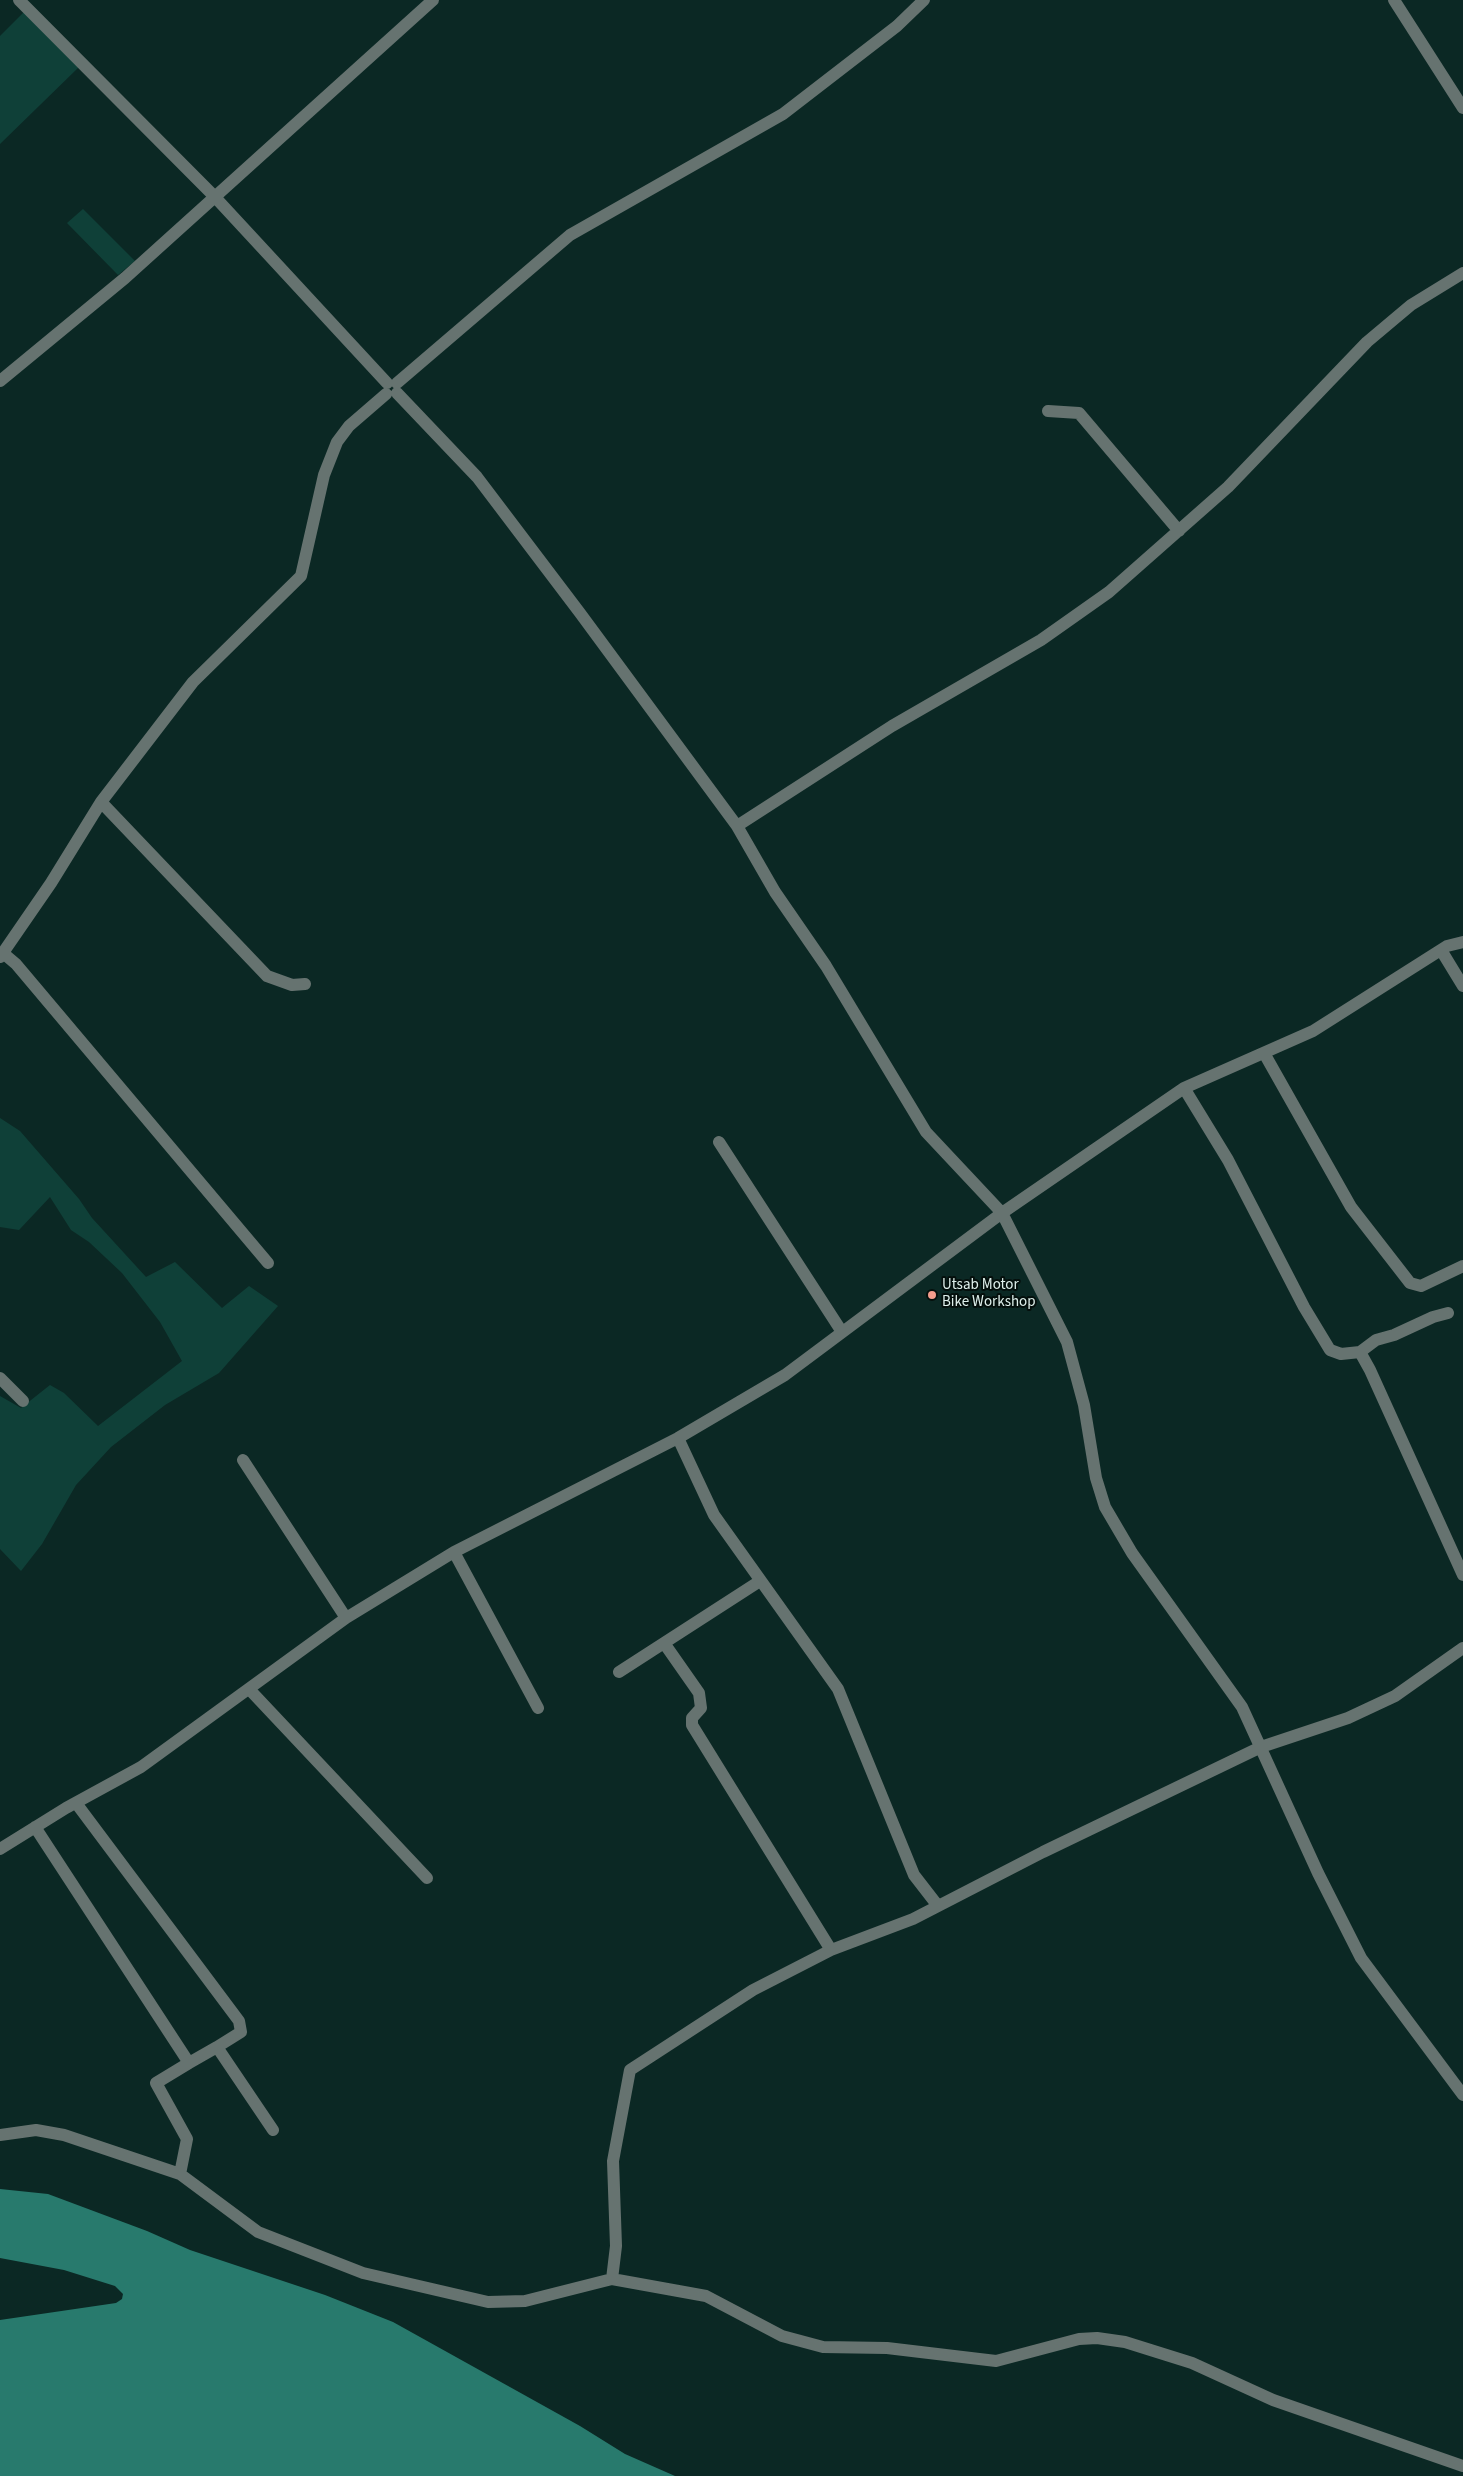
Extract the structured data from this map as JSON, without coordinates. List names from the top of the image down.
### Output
{
  "places": ["Utsab Motor Bike Workshop"]
}
